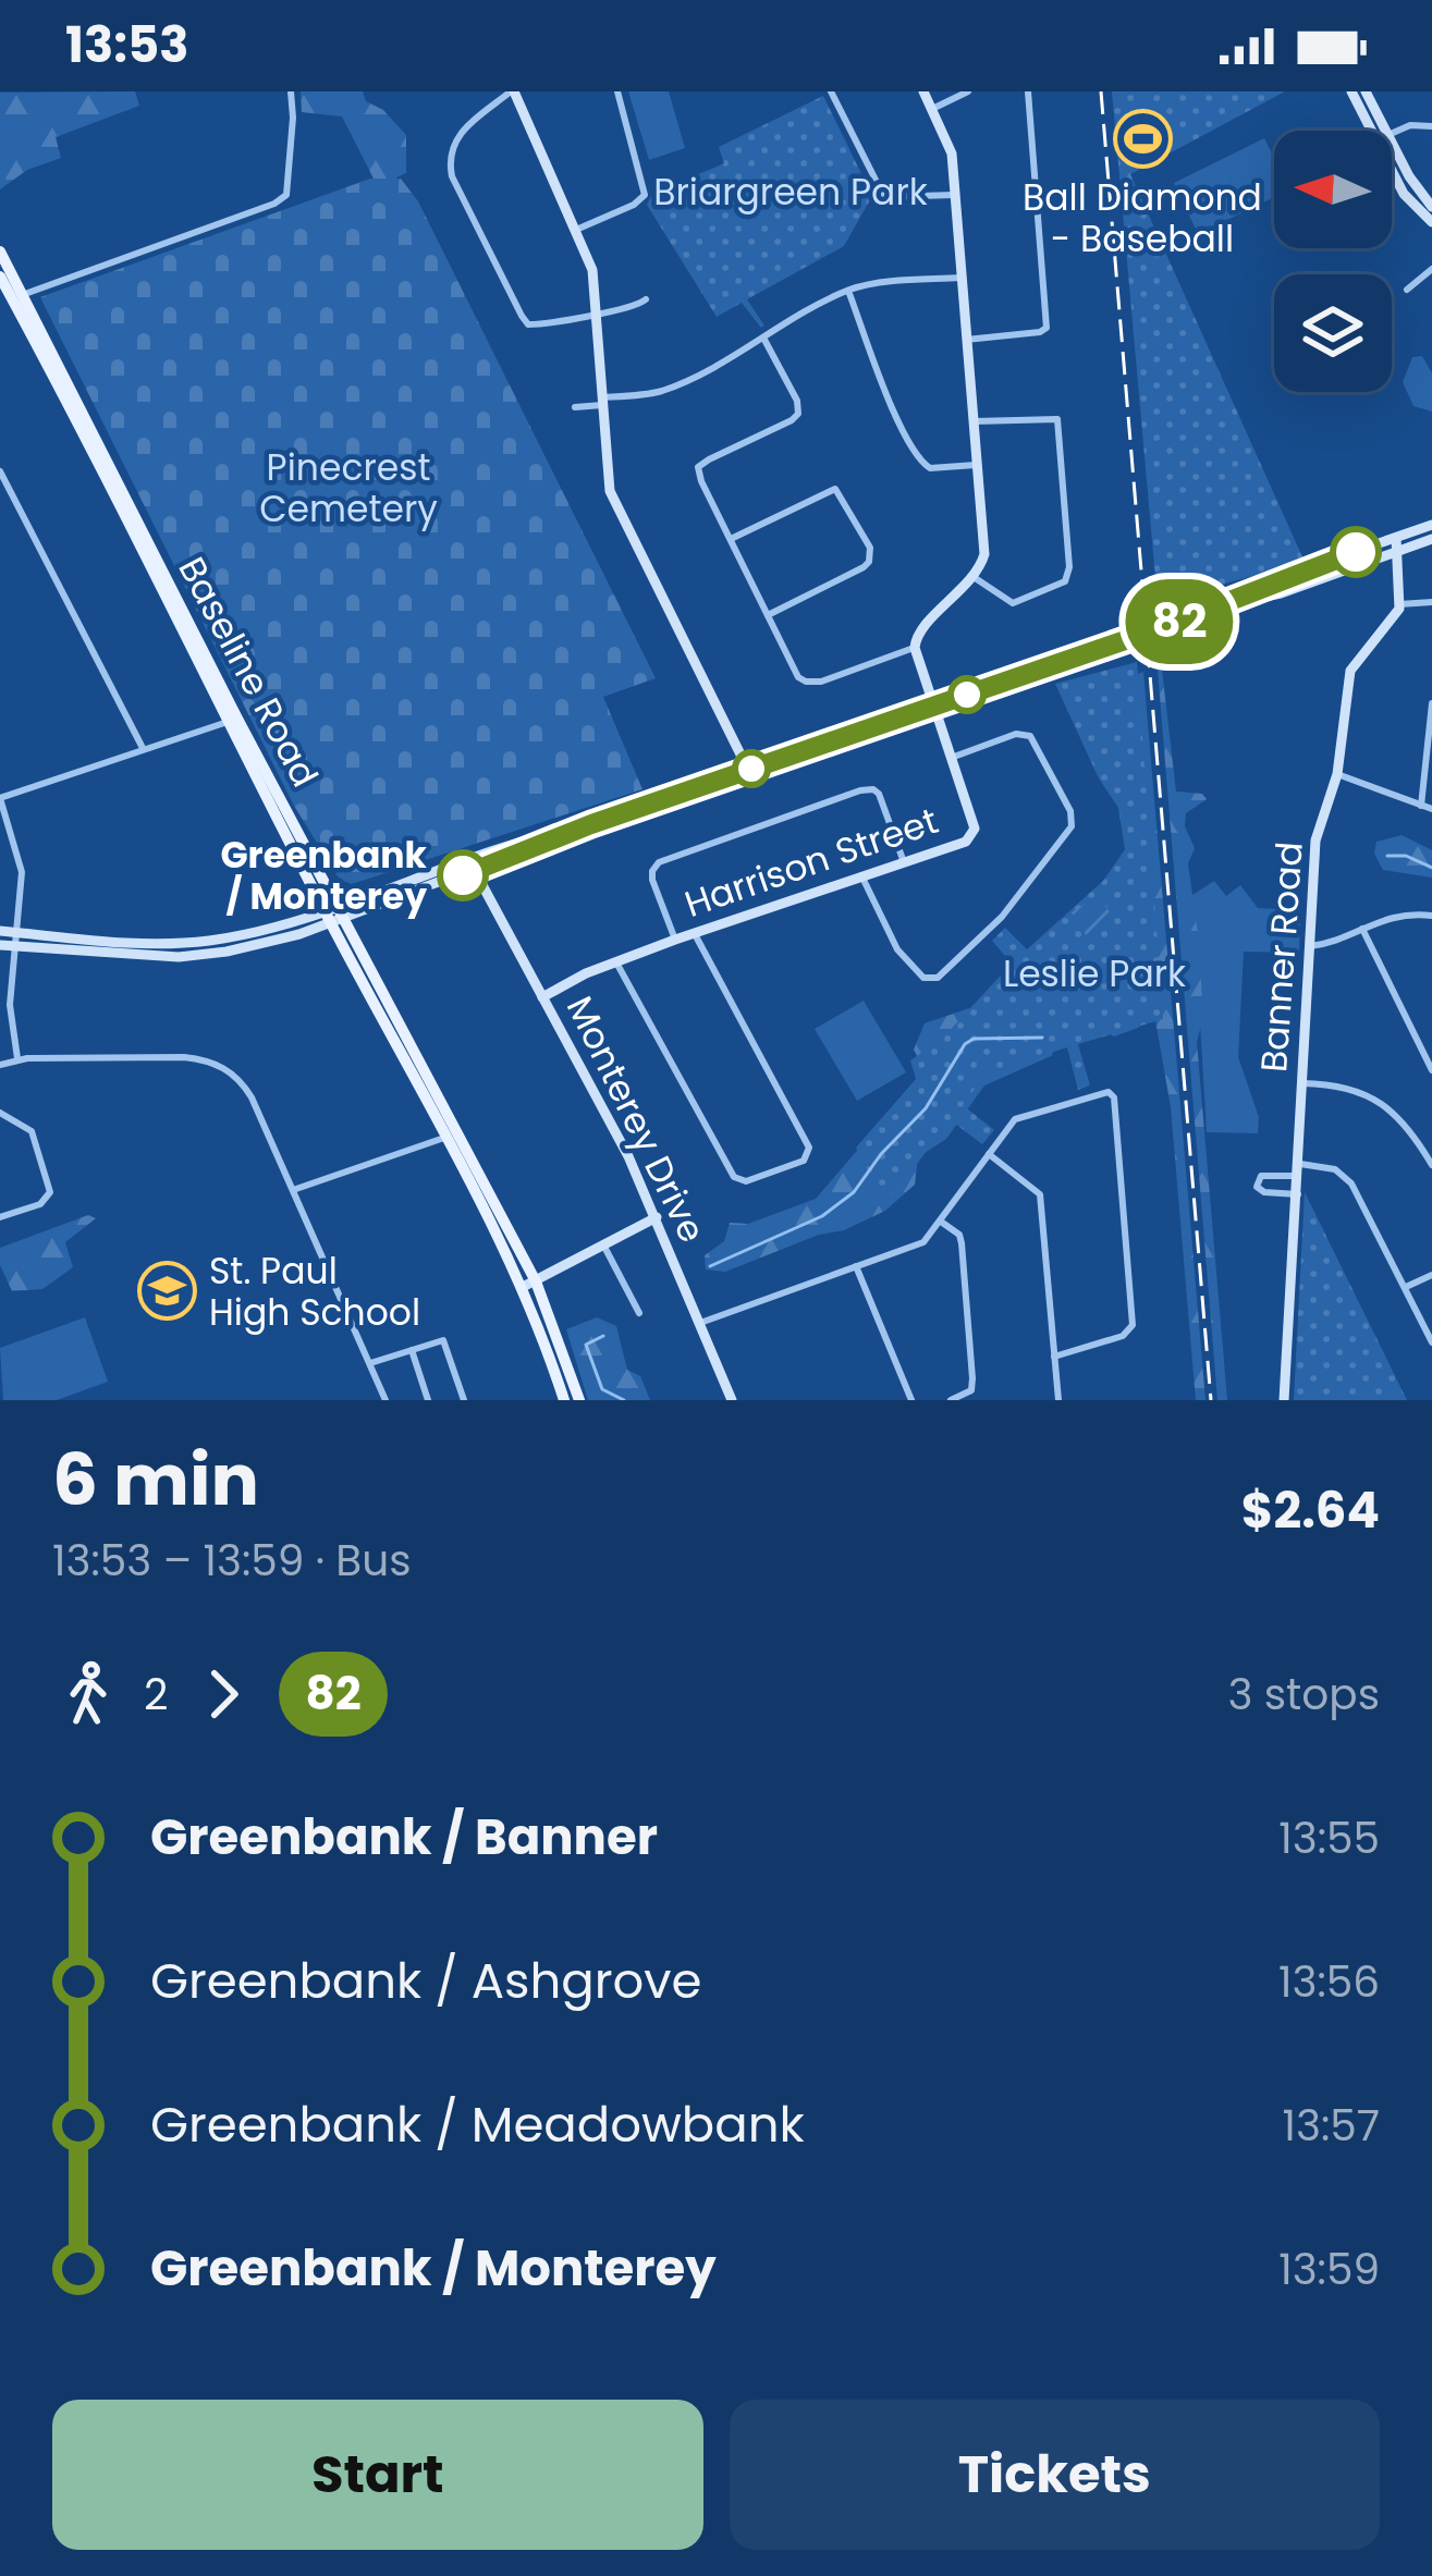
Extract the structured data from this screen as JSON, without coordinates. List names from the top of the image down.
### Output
{
  "streets": {
    "main road": ["Baseline Road"],
    "street": ["Harrison Street", "Banner Road", "Monterey Drive"]
  },
  "crossings": [
    ["Harrison Street", "Monterey Drive"]
  ],
  "parks": ["Briargreen Park", "Pinecrest Cemetery", "Leslie Park"],
  "places": {
    "sports": ["Ball Diamond - Baseball"],
    "other": ["Greenbank / Monterey"],
    "school or university": ["St. Paul High School"]
  },
  "lines": ["bus line 82"],
  "north": "left",
  "page": {
    "status": "13:53",
    "on_map": "82",
    "heading": ["6 min", "13:53 – 13:59 · Bus", "$2.64"],
    "legs": ["2", "82", "3 stops"],
    "list": [
      {
        "name": "Greenbank / Banner",
        "value": "13:55"
      },
      {
        "name": "Greenbank / Ashgrove",
        "value": "13:56"
      },
      {
        "name": "Greenbank / Meadowbank",
        "value": "13:57"
      },
      {
        "name": "Greenbank / Monterey",
        "value": "13:59"
      }
    ],
    "buttons": ["Start", "Tickets"]
  }
}
